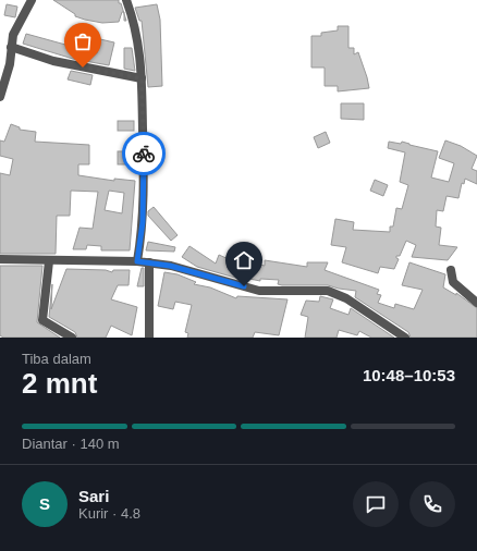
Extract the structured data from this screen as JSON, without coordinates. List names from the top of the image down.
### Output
{
  "page": {
    "heading": ["2 mnt", "Tiba dalam", "10:48–10:53"],
    "panel": ["Sari", "Kurir · 4.8"],
    "bar": "Diantar · 140 m",
    "round": "S"
  }
}
